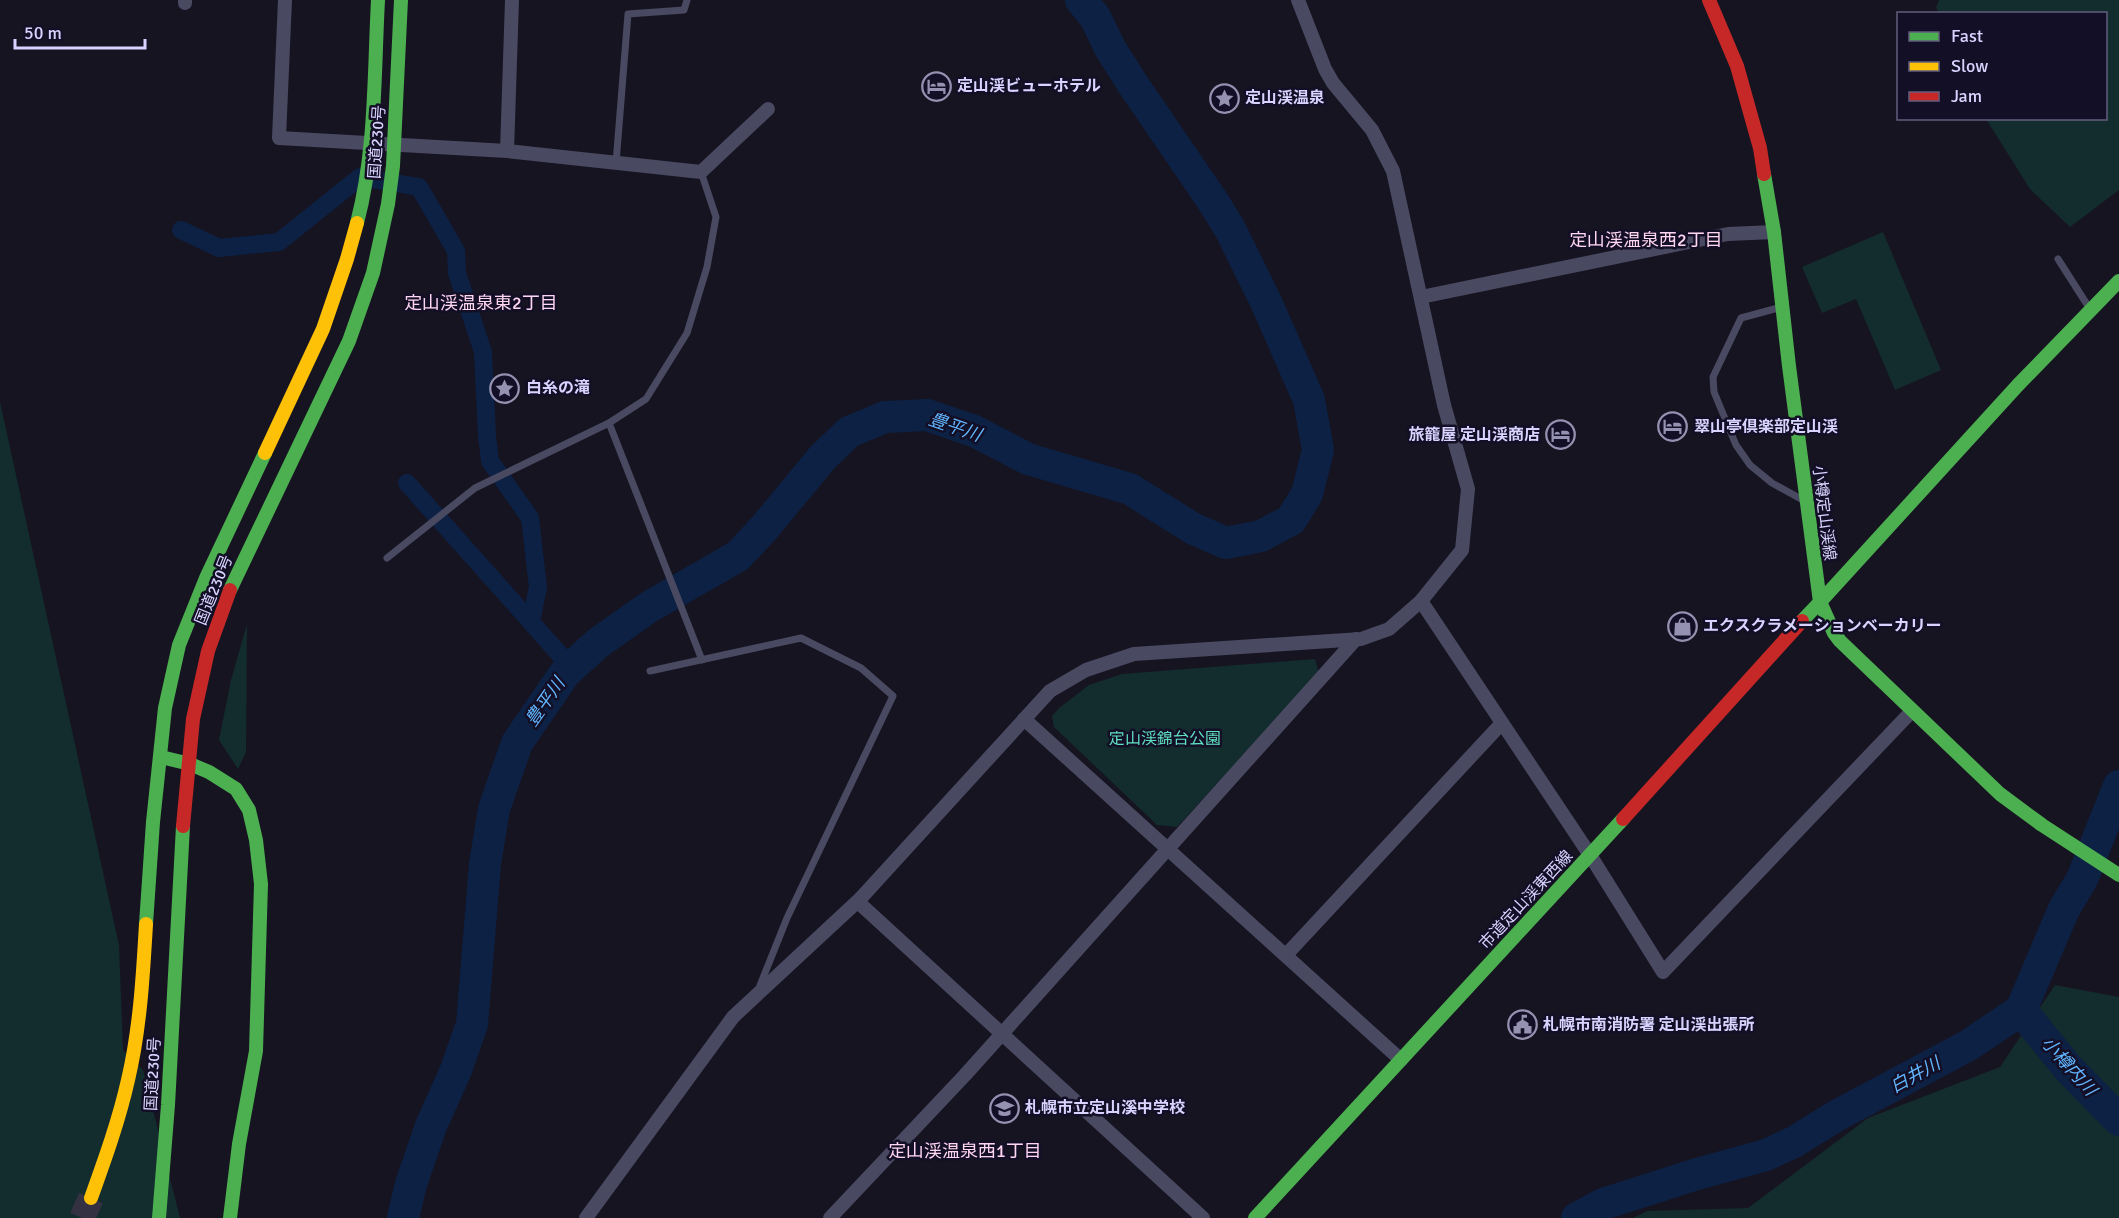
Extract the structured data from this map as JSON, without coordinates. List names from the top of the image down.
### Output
{
  "streets": {
    "main road": ["国道230号", "小樽定山渓線", "市道定山渓東西線"]
  },
  "crossings": [
    ["小樽定山渓線", "市道定山渓東西線"]
  ],
  "districts": ["定山渓温泉西2丁目", "定山渓温泉東2丁目", "定山渓温泉西1丁目"],
  "water": ["豊平川", "小樽内川", "白井川"],
  "parks": ["定山渓錦台公園"],
  "places": {
    "hotel": ["定山渓ビューホテル", "翠山亭倶楽部定山渓", "旅籠屋 定山渓商店"],
    "place": ["定山渓温泉", "白糸の滝"],
    "shop": ["エクスクラメーションベーカリー"],
    "public building": ["札幌市南消防署 定山渓出張所"],
    "school or university": ["札幌市立定山溪中学校"]
  },
  "legend": ["Fast", "Slow", "Jam"],
  "scale_bar": "50 m"
}
